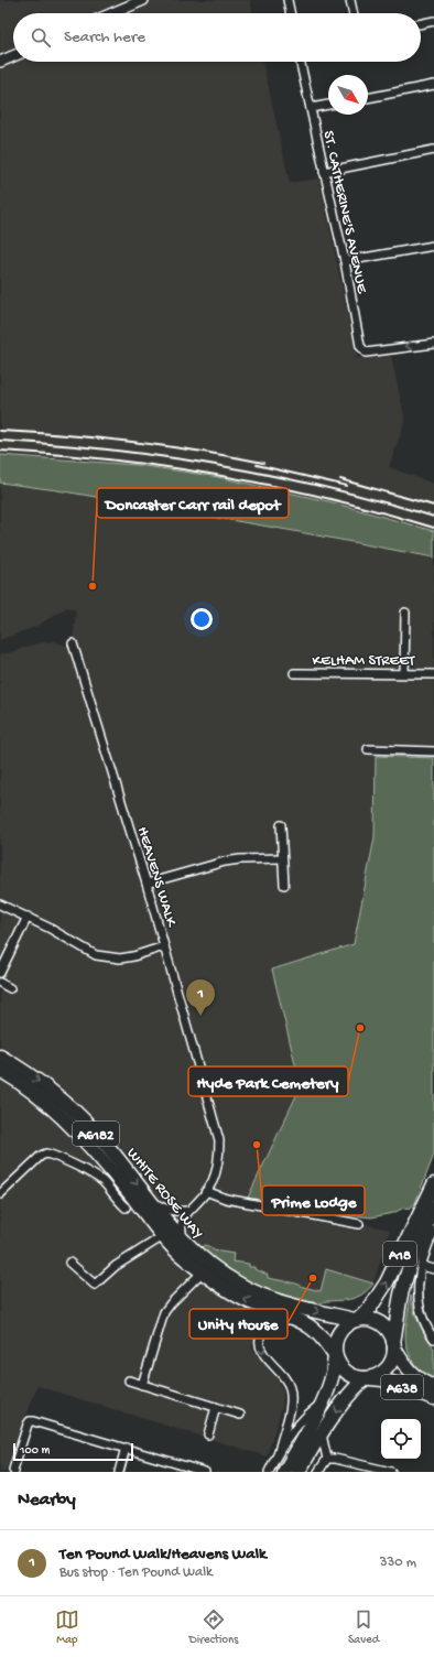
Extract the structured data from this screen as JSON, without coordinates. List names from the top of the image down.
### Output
{
  "streets": {
    "highway": [
      "A6182",
      "WHITE ROSE WAY",
      "A18",
      "A638"
    ],
    "street": ["ST. CATHERINE'S AVENUE", "KELHAM STREET", "HEAVENS WALK"]
  },
  "crossings": [
    ["WHITE ROSE WAY", "A18"],
    ["WHITE ROSE WAY", "A638"],
    ["A18", "A638"]
  ],
  "places": [
    "Doncaster Carr rail depot",
    "Hyde Park Cemetery",
    "Prime Lodge",
    "Unity House"
  ],
  "scale_bar": "100 m",
  "north": "bottom right",
  "page": {
    "search": "Search here",
    "pins": "1",
    "scale": "100 m",
    "heading": "Nearby",
    "list": [
      {
        "mark": "1",
        "name": "Ten Pound Walk/Heavens Walk",
        "note": "Bus stop · Ten Pound Walk",
        "value": "330 m"
      }
    ],
    "nav": ["Map", "Directions", "Saved"]
  }
}
